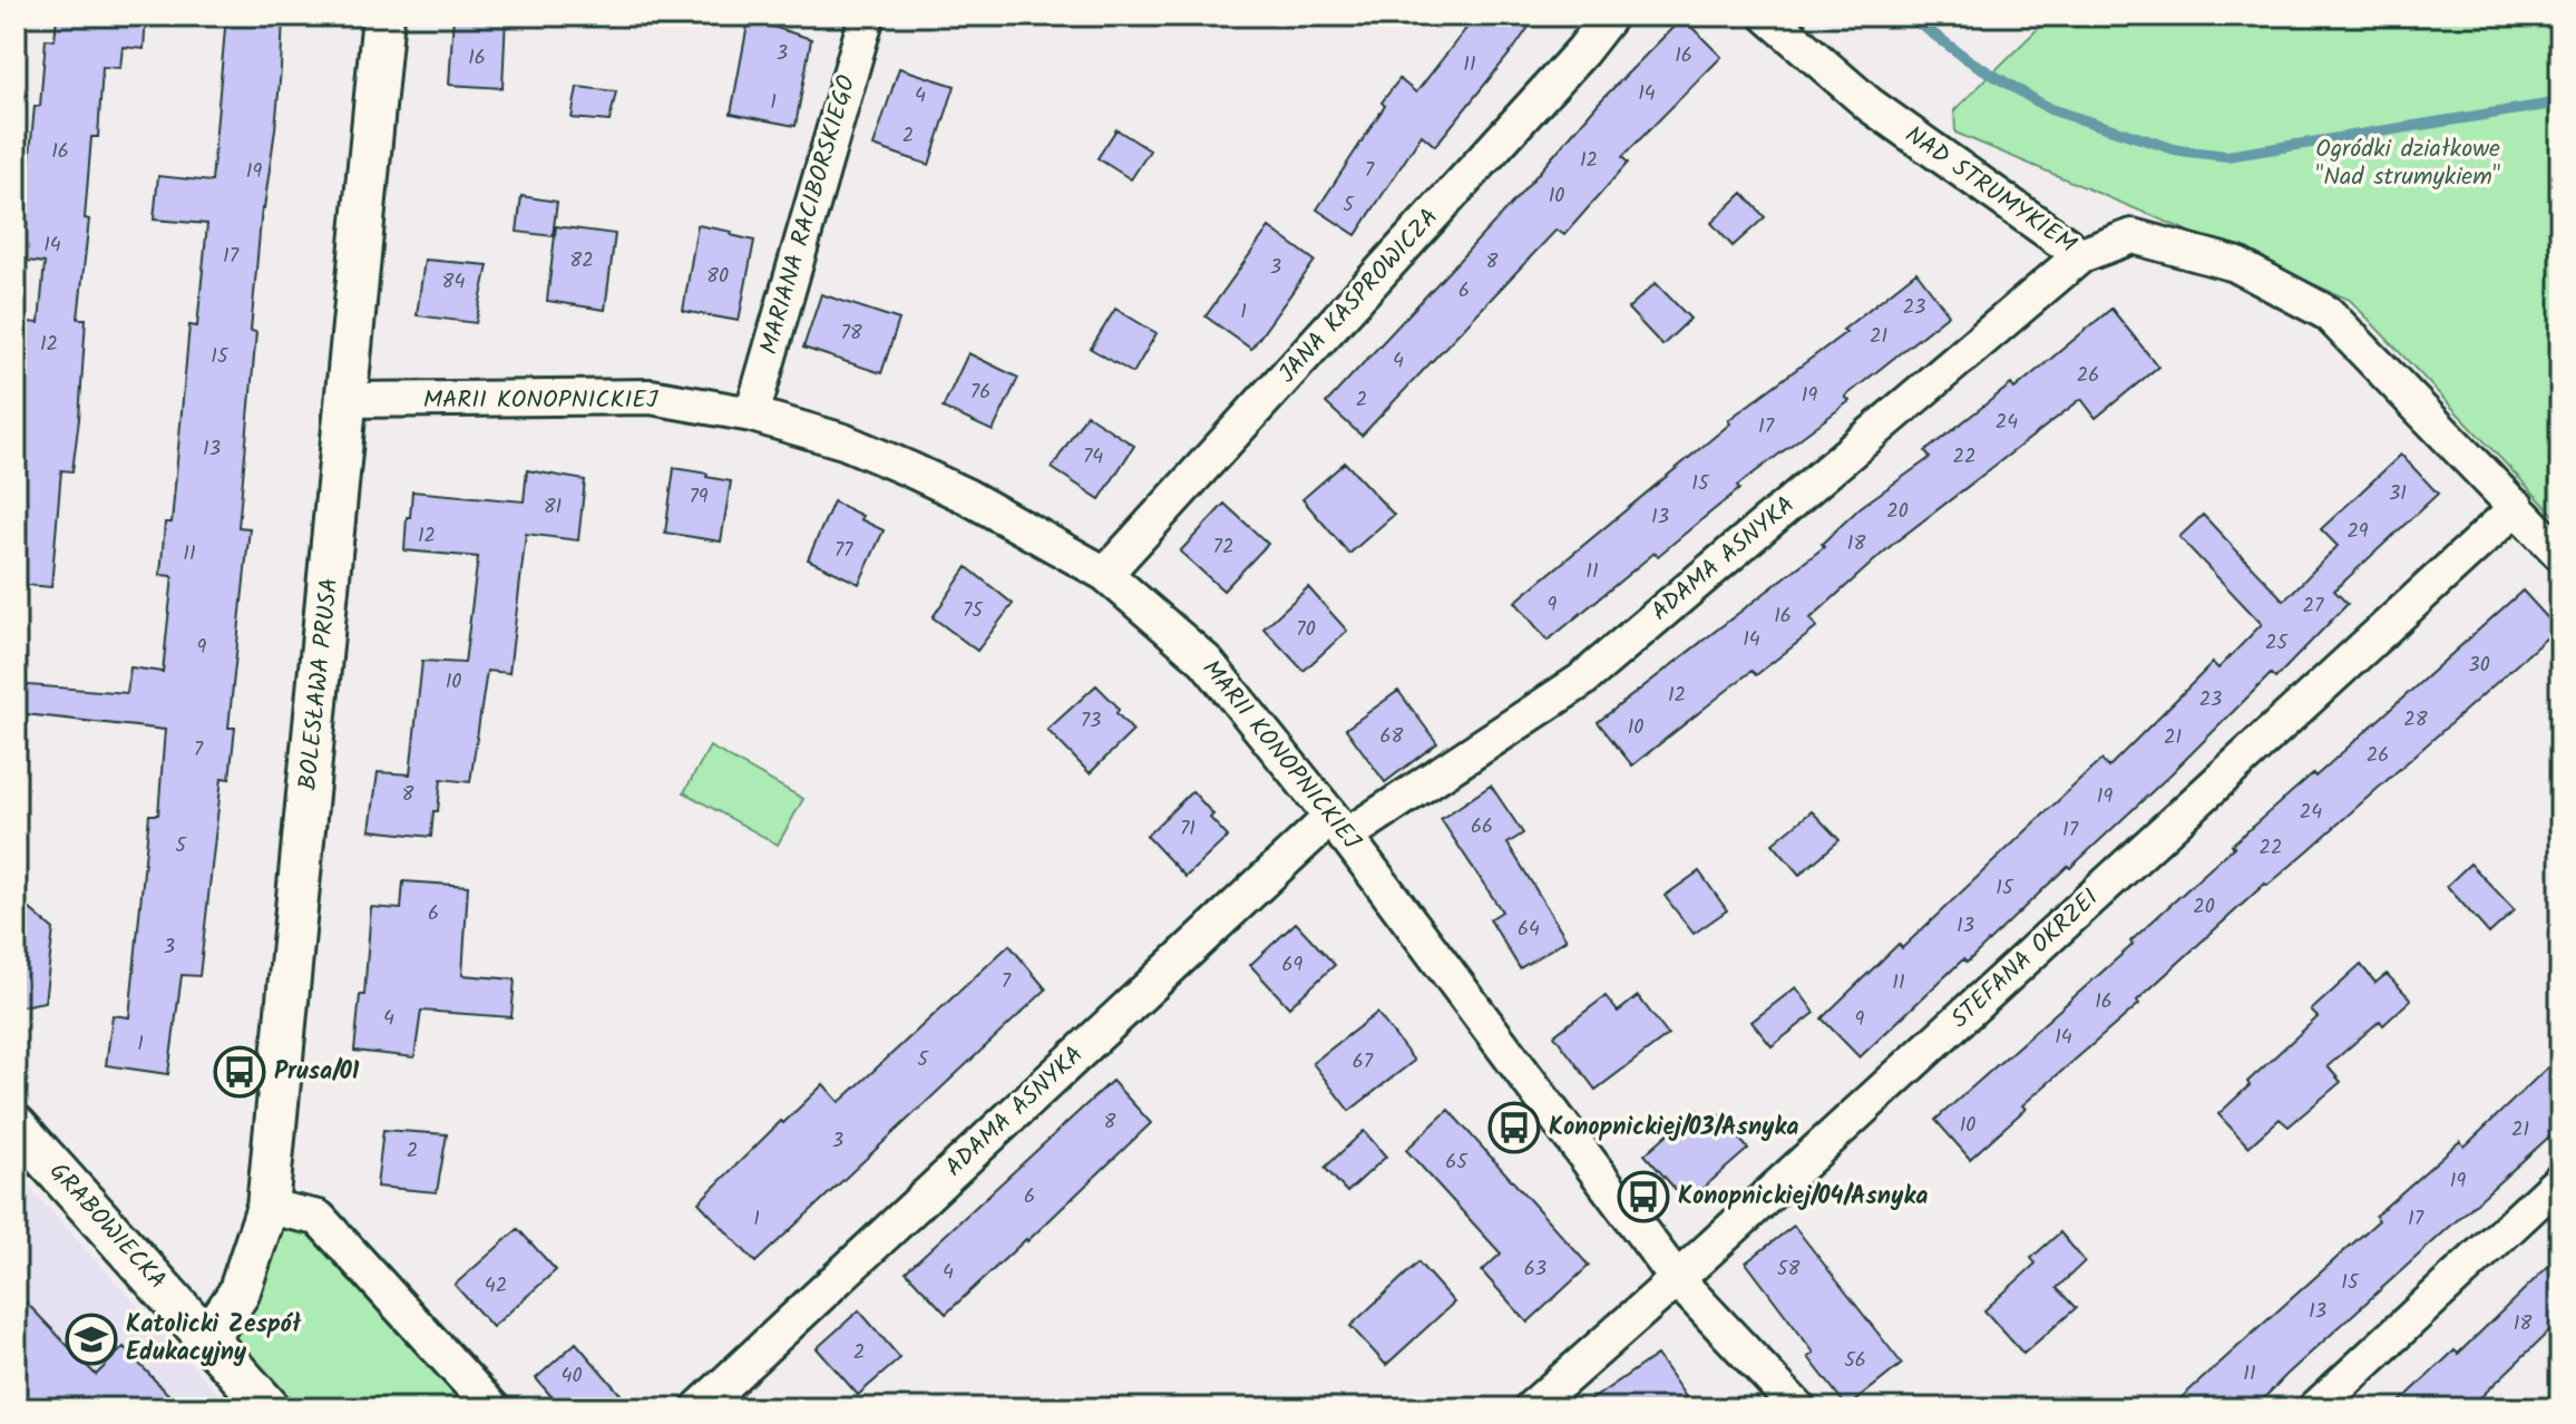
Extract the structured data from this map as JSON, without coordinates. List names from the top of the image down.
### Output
{
  "streets": {
    "street": [
      "NAD STRUMYKIEM",
      "MARIANA RACIBORSKIEGO",
      "JANA KASPROWICZA",
      "MARII KONOPNICKIEJ",
      "ADAMA ASNYKA",
      "BOLESŁAWA PRUSA",
      "STEFANA OKRZEI",
      "GRABOWIECKA"
    ]
  },
  "crossings": [
    ["NAD STRUMYKIEM", "ADAMA ASNYKA"],
    ["NAD STRUMYKIEM", "STEFANA OKRZEI"],
    ["MARIANA RACIBORSKIEGO", "MARII KONOPNICKIEJ"],
    ["JANA KASPROWICZA", "MARII KONOPNICKIEJ"],
    ["MARII KONOPNICKIEJ", "ADAMA ASNYKA"],
    ["MARII KONOPNICKIEJ", "BOLESŁAWA PRUSA"],
    ["MARII KONOPNICKIEJ", "STEFANA OKRZEI"],
    ["BOLESŁAWA PRUSA", "GRABOWIECKA"]
  ],
  "parks": ["Ogródki działkowe \"Nad strumykiem\""],
  "places": {
    "bus stop": ["Prusa/01", "Konopnickiej/03/Asnyka", "Konopnickiej/04/Asnyka"],
    "school or university": ["Katolicki Zespół Edukacyjny"]
  },
  "house_numbers": [
    "3",
    "16",
    "16",
    "11",
    "14",
    "4",
    "1",
    "2",
    "16",
    "12",
    "7",
    "19",
    "10",
    "5",
    "14",
    "17",
    "82",
    "8",
    "3",
    "80",
    "84",
    "6",
    "23",
    "1",
    "78",
    "21",
    "12",
    "15",
    "4",
    "26",
    "76",
    "19",
    "2",
    "24",
    "17",
    "13",
    "74",
    "22",
    "15",
    "31",
    "79",
    "81",
    "20",
    "13",
    "29",
    "12",
    "18",
    "72",
    "77",
    "11",
    "11",
    "9",
    "27",
    "75",
    "16",
    "70",
    "14",
    "25",
    "9",
    "30",
    "10",
    "12",
    "23",
    "28",
    "73",
    "10",
    "68",
    "21",
    "7",
    "26",
    "8",
    "19",
    "24",
    "66",
    "71",
    "17",
    "5",
    "22",
    "15",
    "20",
    "6",
    "13",
    "64",
    "3",
    "69",
    "7",
    "11",
    "16",
    "4",
    "9",
    "14",
    "1",
    "5",
    "67",
    "8",
    "10",
    "21",
    "3",
    "2",
    "65",
    "19",
    "6",
    "1",
    "17",
    "63",
    "58",
    "4",
    "15",
    "42",
    "13",
    "18",
    "2",
    "56",
    "11",
    "40"
  ]
}
